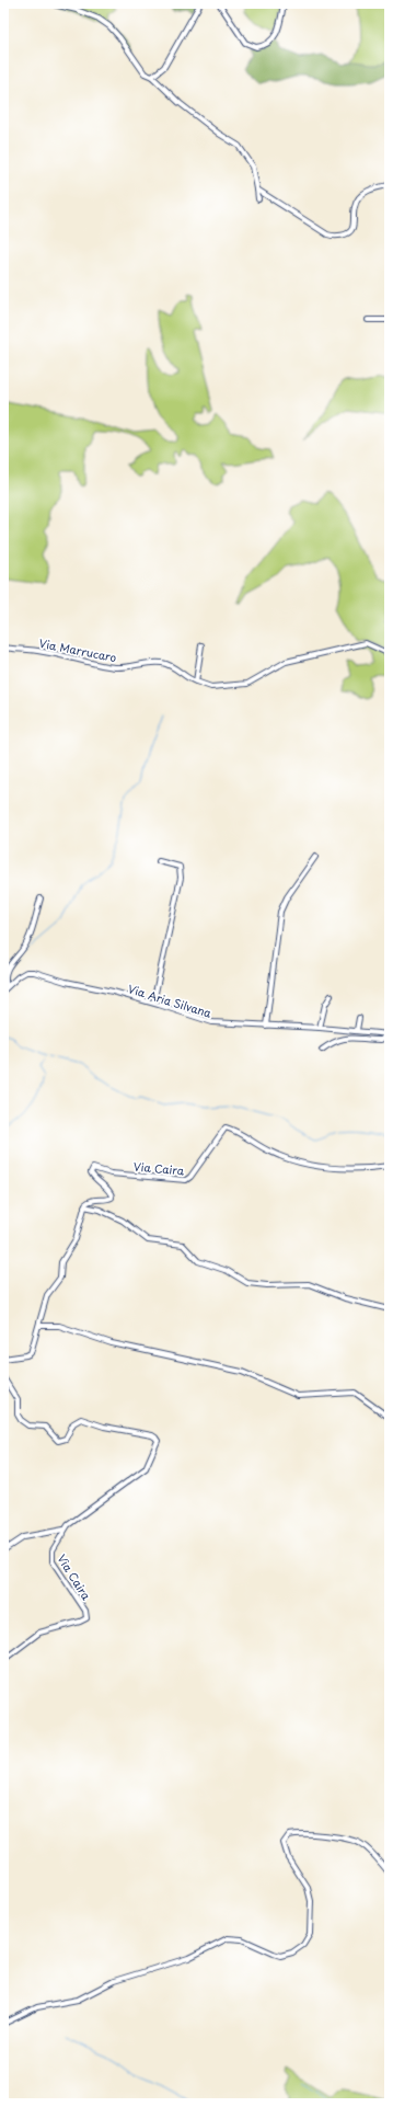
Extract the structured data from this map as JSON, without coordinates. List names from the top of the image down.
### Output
{
  "streets": {
    "street": ["Via Marrucaro", "Via Aria Silvana", "Via Caira"]
  }
}
